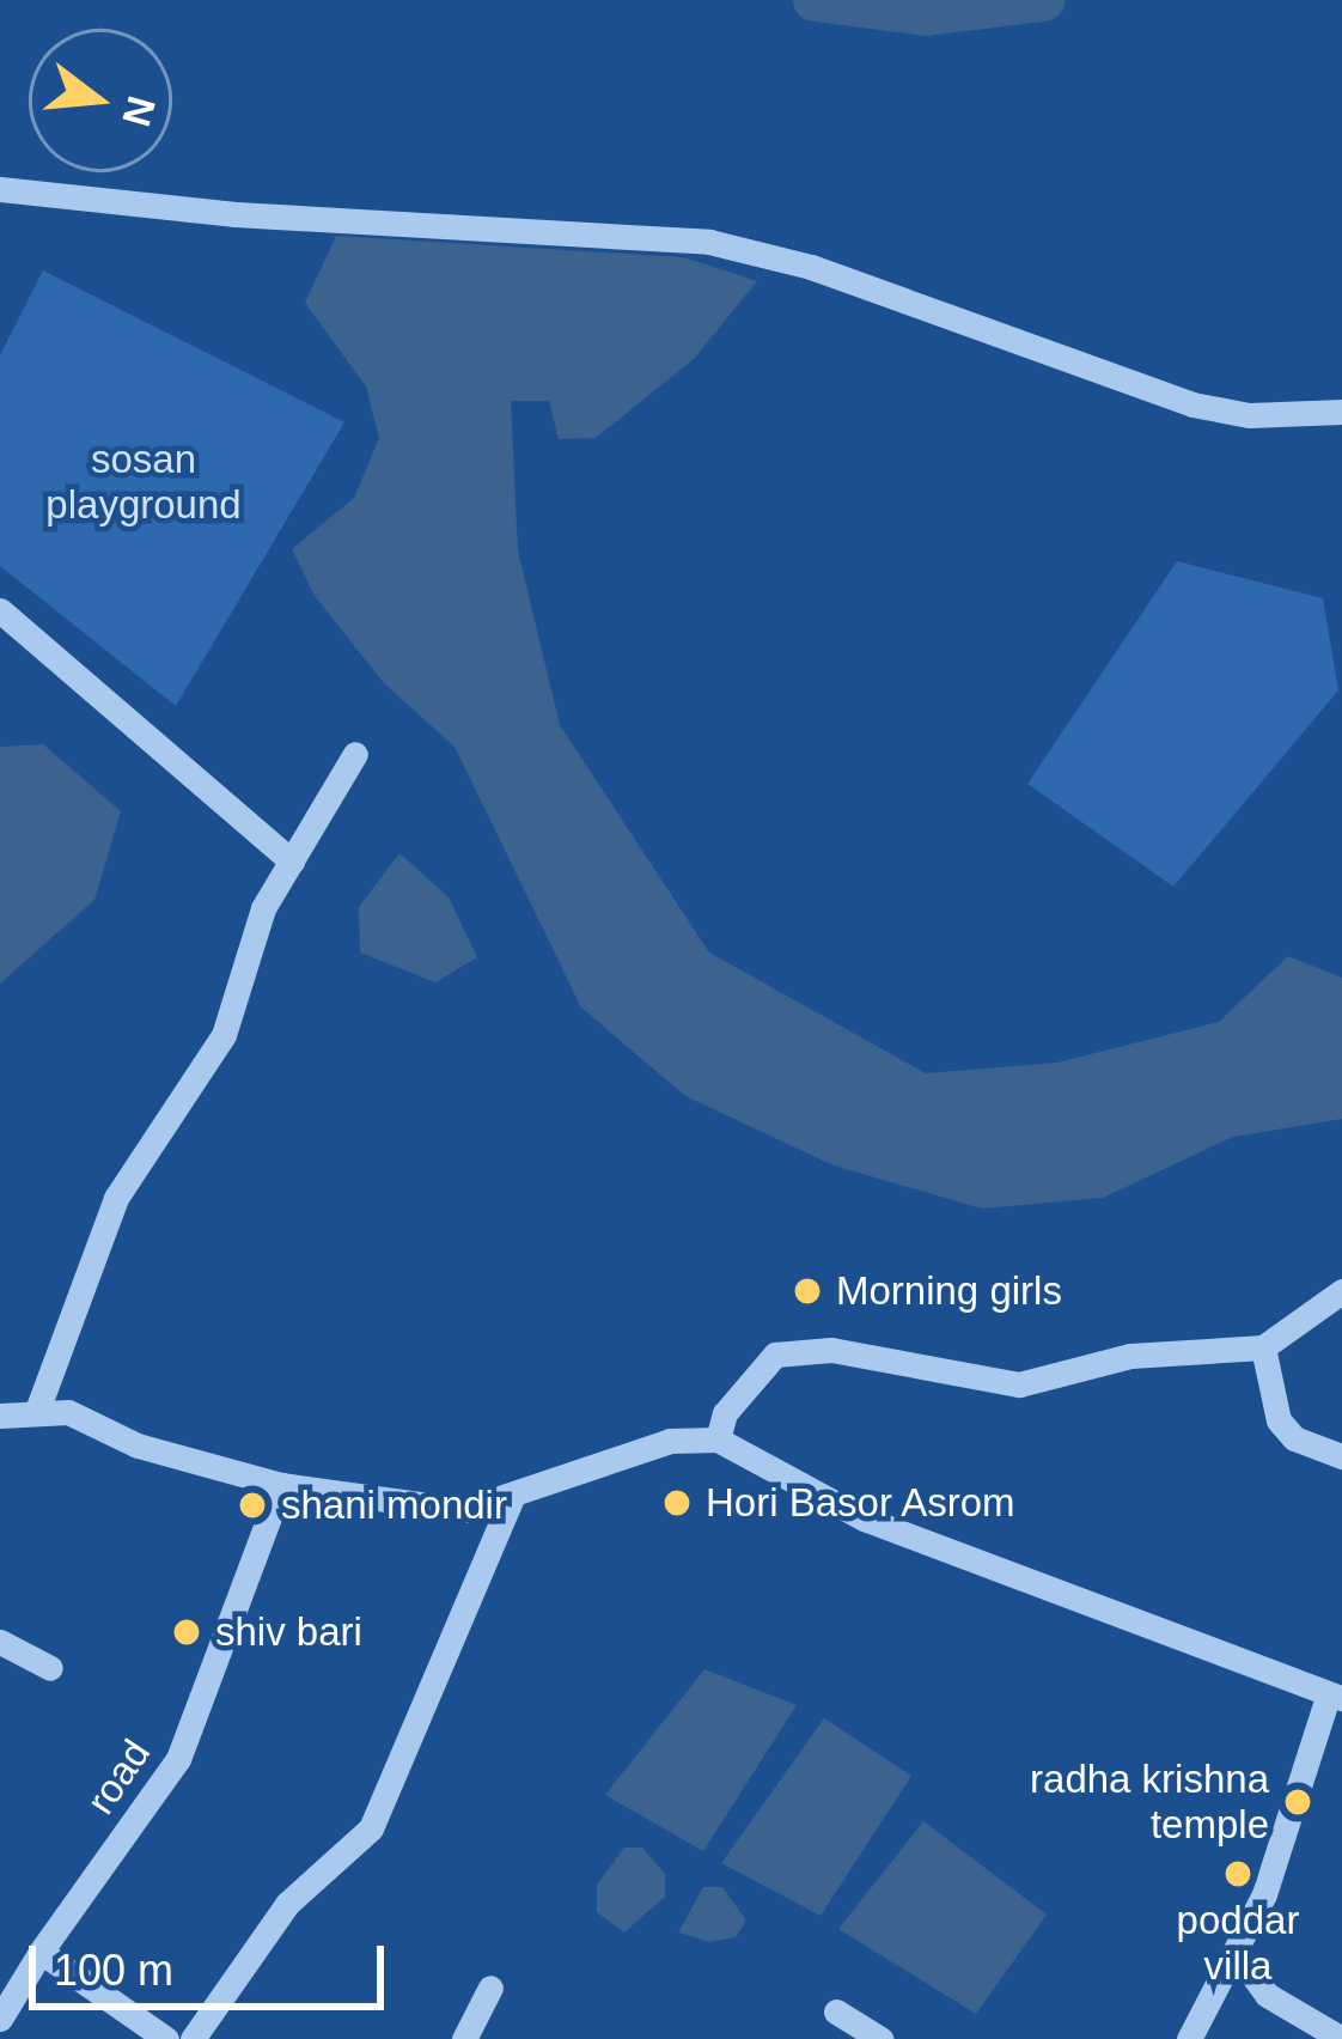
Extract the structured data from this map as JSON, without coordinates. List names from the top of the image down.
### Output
{
  "streets": {
    "street": ["road"]
  },
  "parks": ["sosan playground"],
  "places": [
    "Morning girls",
    "Hori Basor Asrom",
    "shani mondir",
    "shiv bari",
    "radha krishna temple",
    "poddar villa"
  ],
  "scale_bar": "100 m",
  "north": "right"
}
